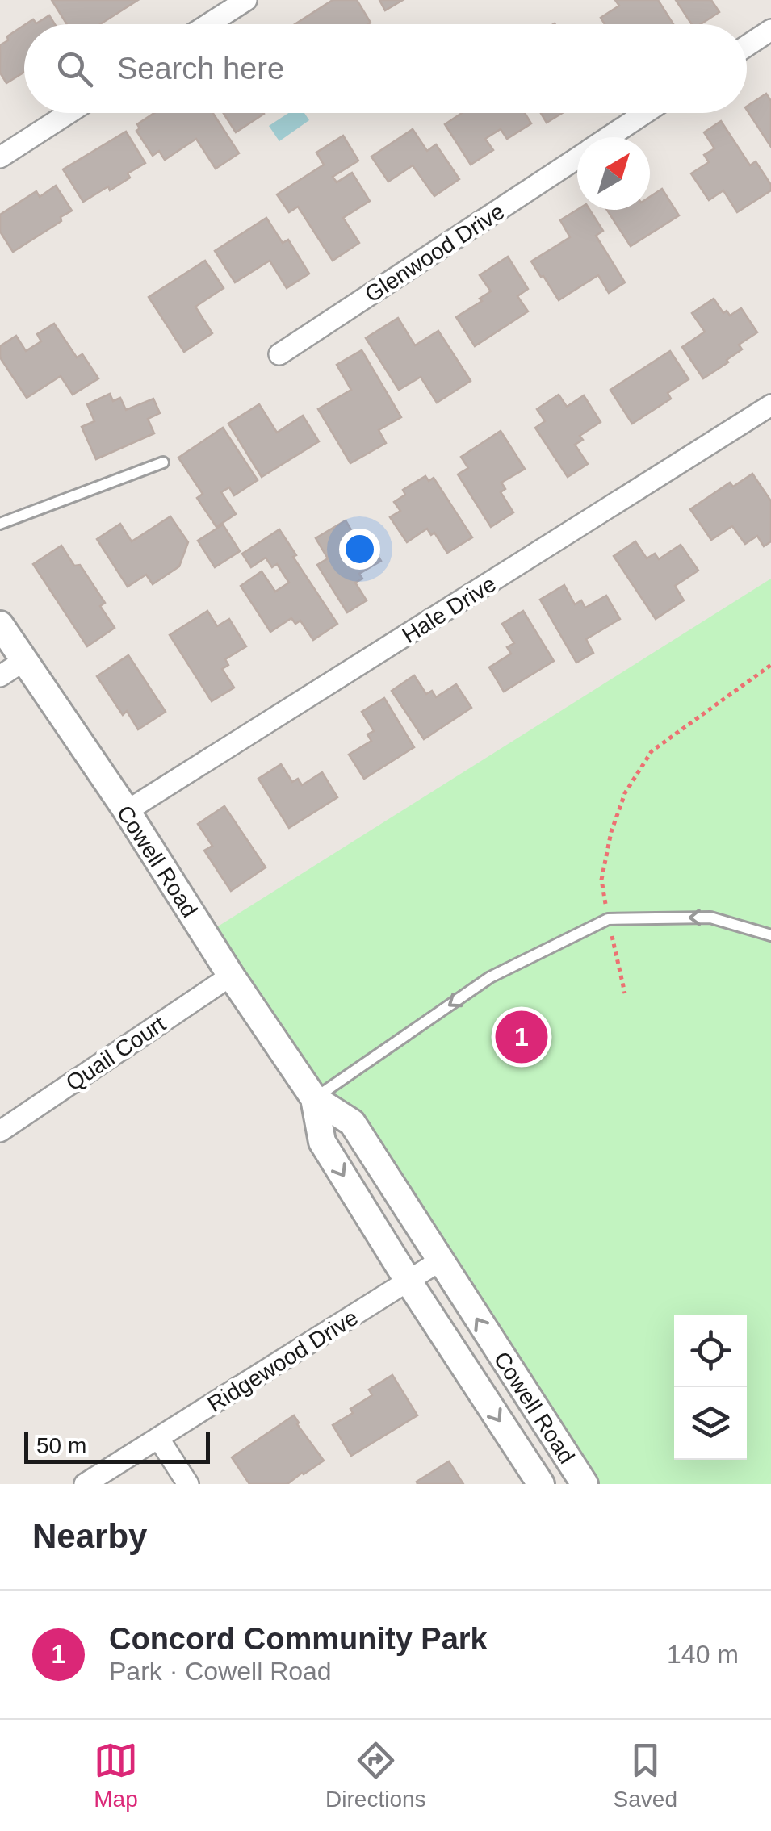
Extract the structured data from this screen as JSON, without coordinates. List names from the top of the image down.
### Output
{
  "streets": {
    "street": [
      "Glenwood Drive",
      "Hale Drive",
      "Cowell Road",
      "Quail Court",
      "Ridgewood Drive"
    ]
  },
  "crossings": [
    ["Hale Drive", "Cowell Road"],
    ["Cowell Road", "Quail Court"],
    ["Cowell Road", "Ridgewood Drive"]
  ],
  "scale_bar": "50 m",
  "north": "top right",
  "page": {
    "search": "Search here",
    "pins": "1",
    "scale": "50 m",
    "heading": "Nearby",
    "list": [
      {
        "mark": "1",
        "name": "Concord Community Park",
        "note": "Park · Cowell Road",
        "value": "140 m"
      }
    ],
    "nav": ["Map", "Directions", "Saved"]
  }
}
